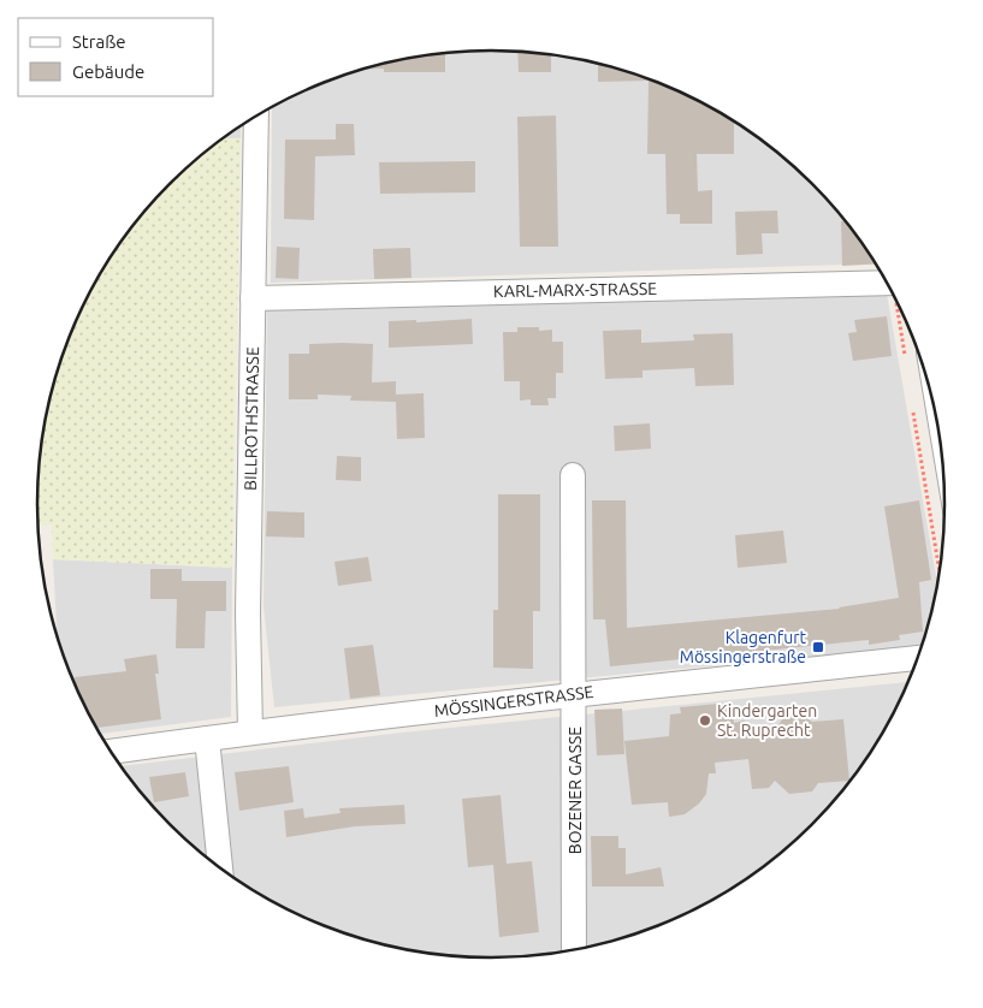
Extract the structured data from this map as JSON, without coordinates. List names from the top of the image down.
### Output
{
  "streets": {
    "street": [
      "KARL-MARX-STRASSE",
      "BILLROTHSTRASSE",
      "MÖSSINGERSTRASSE",
      "BOZENER GASSE"
    ]
  },
  "crossings": [
    ["KARL-MARX-STRASSE", "BILLROTHSTRASSE"],
    ["BILLROTHSTRASSE", "MÖSSINGERSTRASSE"],
    ["MÖSSINGERSTRASSE", "BOZENER GASSE"]
  ],
  "places": {
    "transit": ["Klagenfurt Mössingerstraße"],
    "other": ["Kindergarten St. Ruprecht"]
  },
  "legend": ["Straße", "Gebäude"]
}
